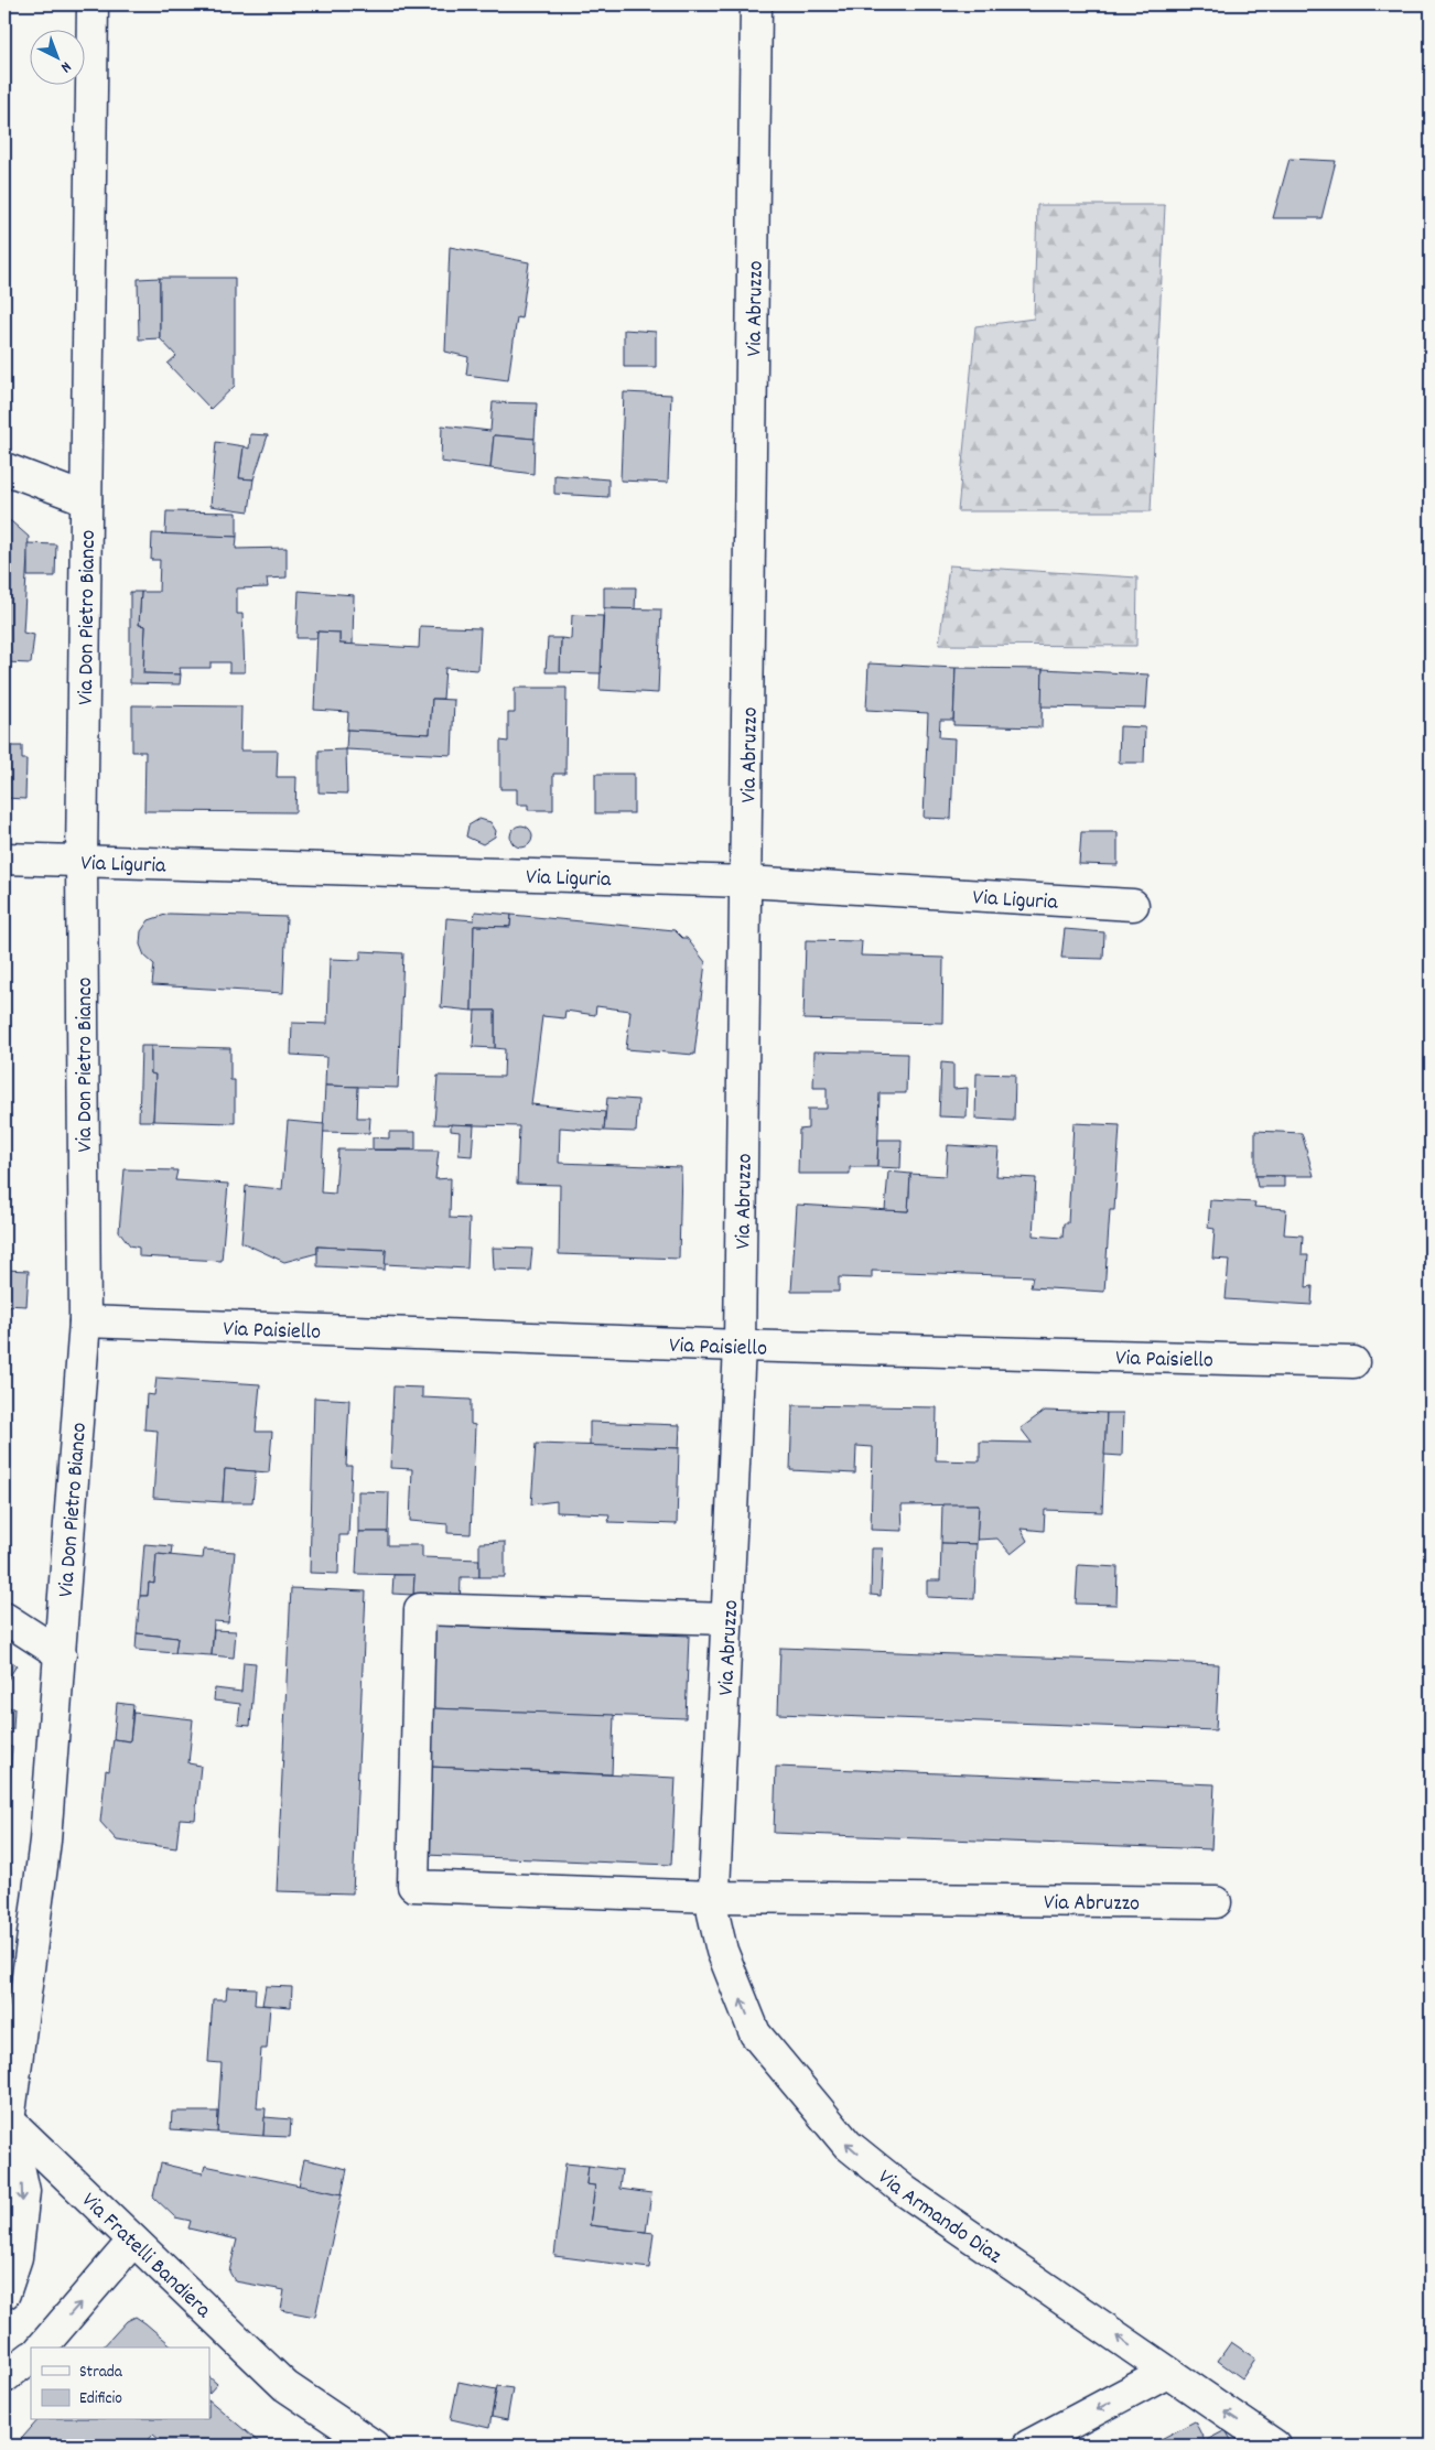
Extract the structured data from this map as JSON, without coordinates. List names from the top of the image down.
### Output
{
  "streets": {
    "street": [
      "Via Abruzzo",
      "Via Don Pietro Bianco",
      "Via Liguria",
      "Via Paisiello",
      "Via Armando Diaz",
      "Via Fratelli Bandiera"
    ]
  },
  "crossings": [
    ["Via Abruzzo", "Via Liguria"],
    ["Via Abruzzo", "Via Paisiello"],
    ["Via Abruzzo", "Via Armando Diaz"],
    ["Via Don Pietro Bianco", "Via Liguria"],
    ["Via Don Pietro Bianco", "Via Paisiello"],
    ["Via Don Pietro Bianco", "Via Fratelli Bandiera"]
  ],
  "one_way": ["Via Armando Diaz"],
  "legend": ["Strada", "Edificio"],
  "north": "bottom right"
}
